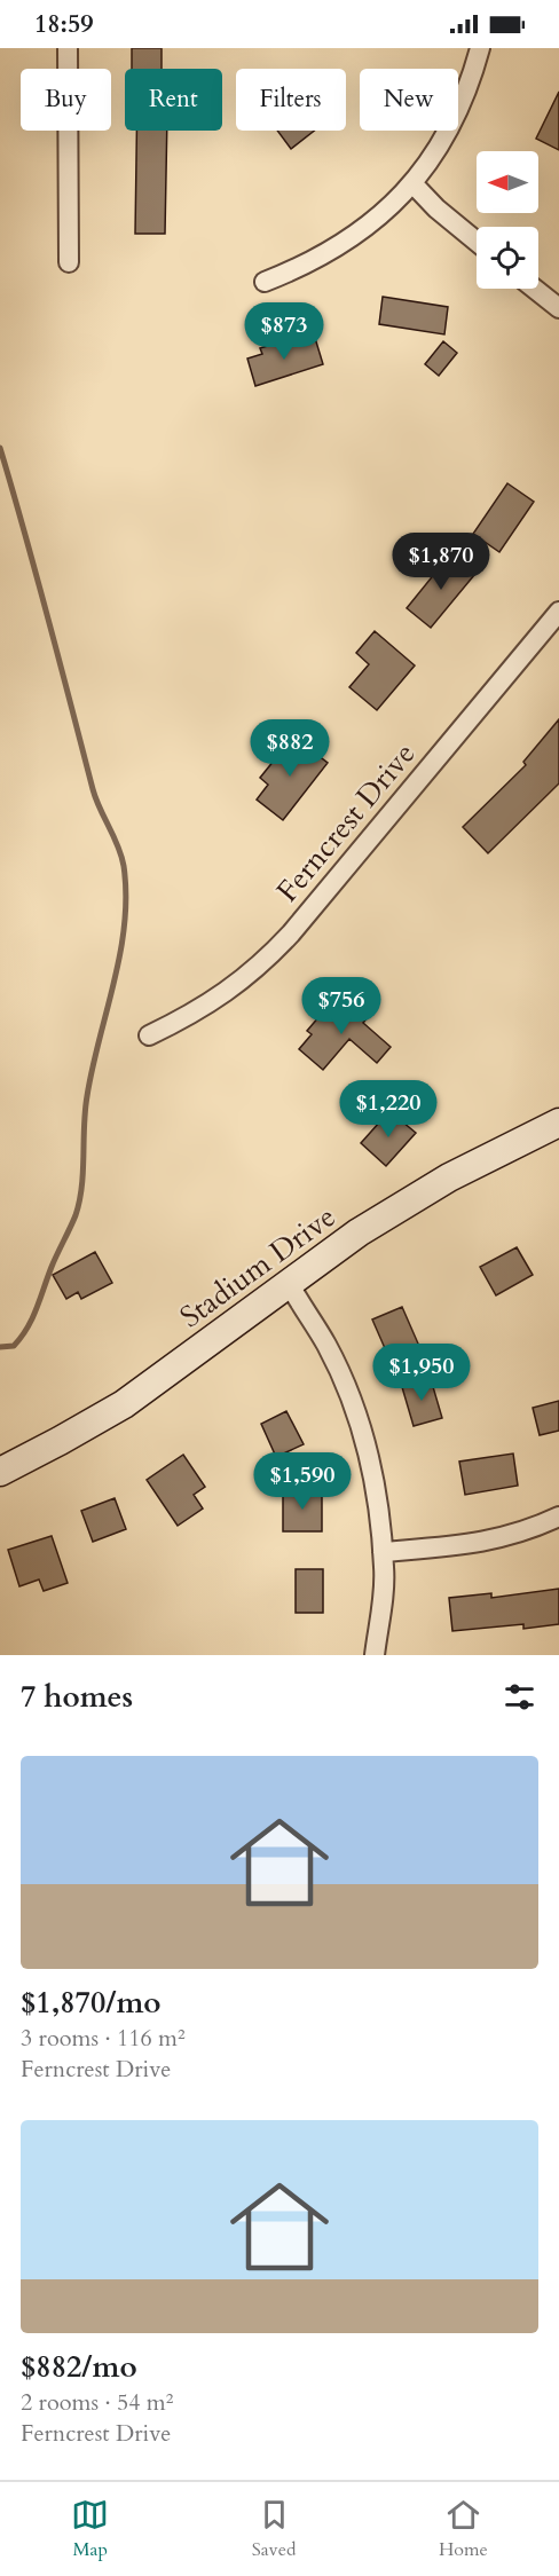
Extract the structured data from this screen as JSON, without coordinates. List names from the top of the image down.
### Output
{
  "streets": {
    "street": ["Ferncrest Drive", "Stadium Drive"]
  },
  "north": "left",
  "page": {
    "status": "18:59",
    "chip": [
      "Buy",
      "Rent",
      "Filters",
      "New"
    ],
    "price": [
      "$873",
      "$1,870",
      "$882",
      "$756",
      "$1,220",
      "$1,950",
      "$1,590"
    ],
    "heading": "7 homes",
    "list": [
      {
        "name": "$1,870/mo",
        "note": "3 rooms · 116 m² · Ferncrest Drive"
      },
      {
        "name": "$882/mo",
        "note": "2 rooms · 54 m² · Ferncrest Drive"
      }
    ],
    "tabs": ["Map", "Saved", "Home"]
  }
}
